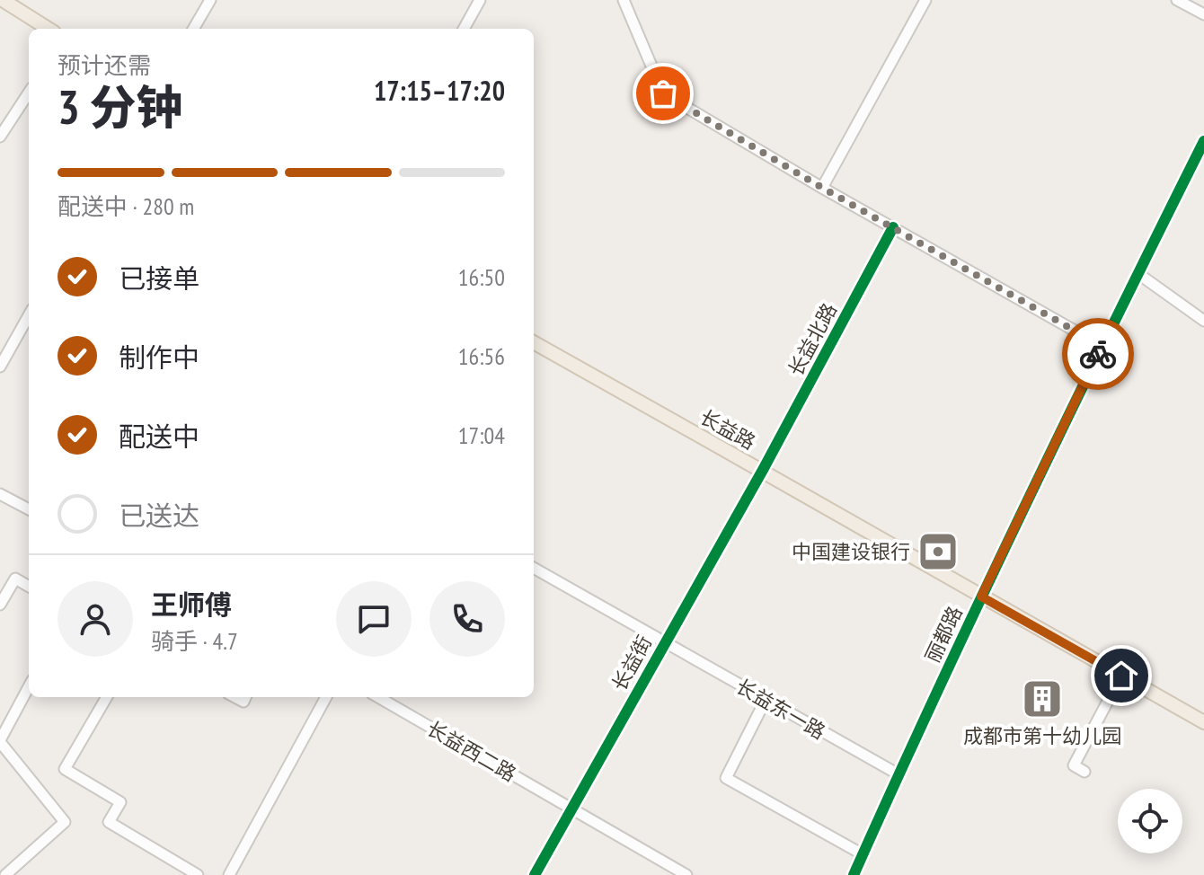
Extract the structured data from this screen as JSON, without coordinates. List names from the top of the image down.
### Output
{
  "streets": {
    "main road": ["长益路"],
    "street": [
      "长益北路",
      "丽都路",
      "长益街",
      "长益东一路",
      "长益西二路"
    ]
  },
  "crossings": [
    ["长益北路", "长益路"],
    ["长益北路", "长益街"],
    ["长益路", "丽都路"],
    ["长益路", "长益街"],
    ["丽都路", "长益东一路"],
    ["长益街", "长益东一路"],
    ["长益街", "长益西二路"]
  ],
  "places": {
    "bank": ["中国建设银行"],
    "building": ["成都市第十幼儿园"]
  },
  "page": {
    "heading": ["3 分钟", "预计还需", "17:15–17:20"],
    "panel": ["王师傅", "骑手 · 4.7"],
    "bar": "配送中 · 280 m",
    "list": [
      ["已接单", "16:50"],
      ["制作中", "16:56"],
      ["配送中", "17:04"],
      "已送达"
    ]
  }
}
